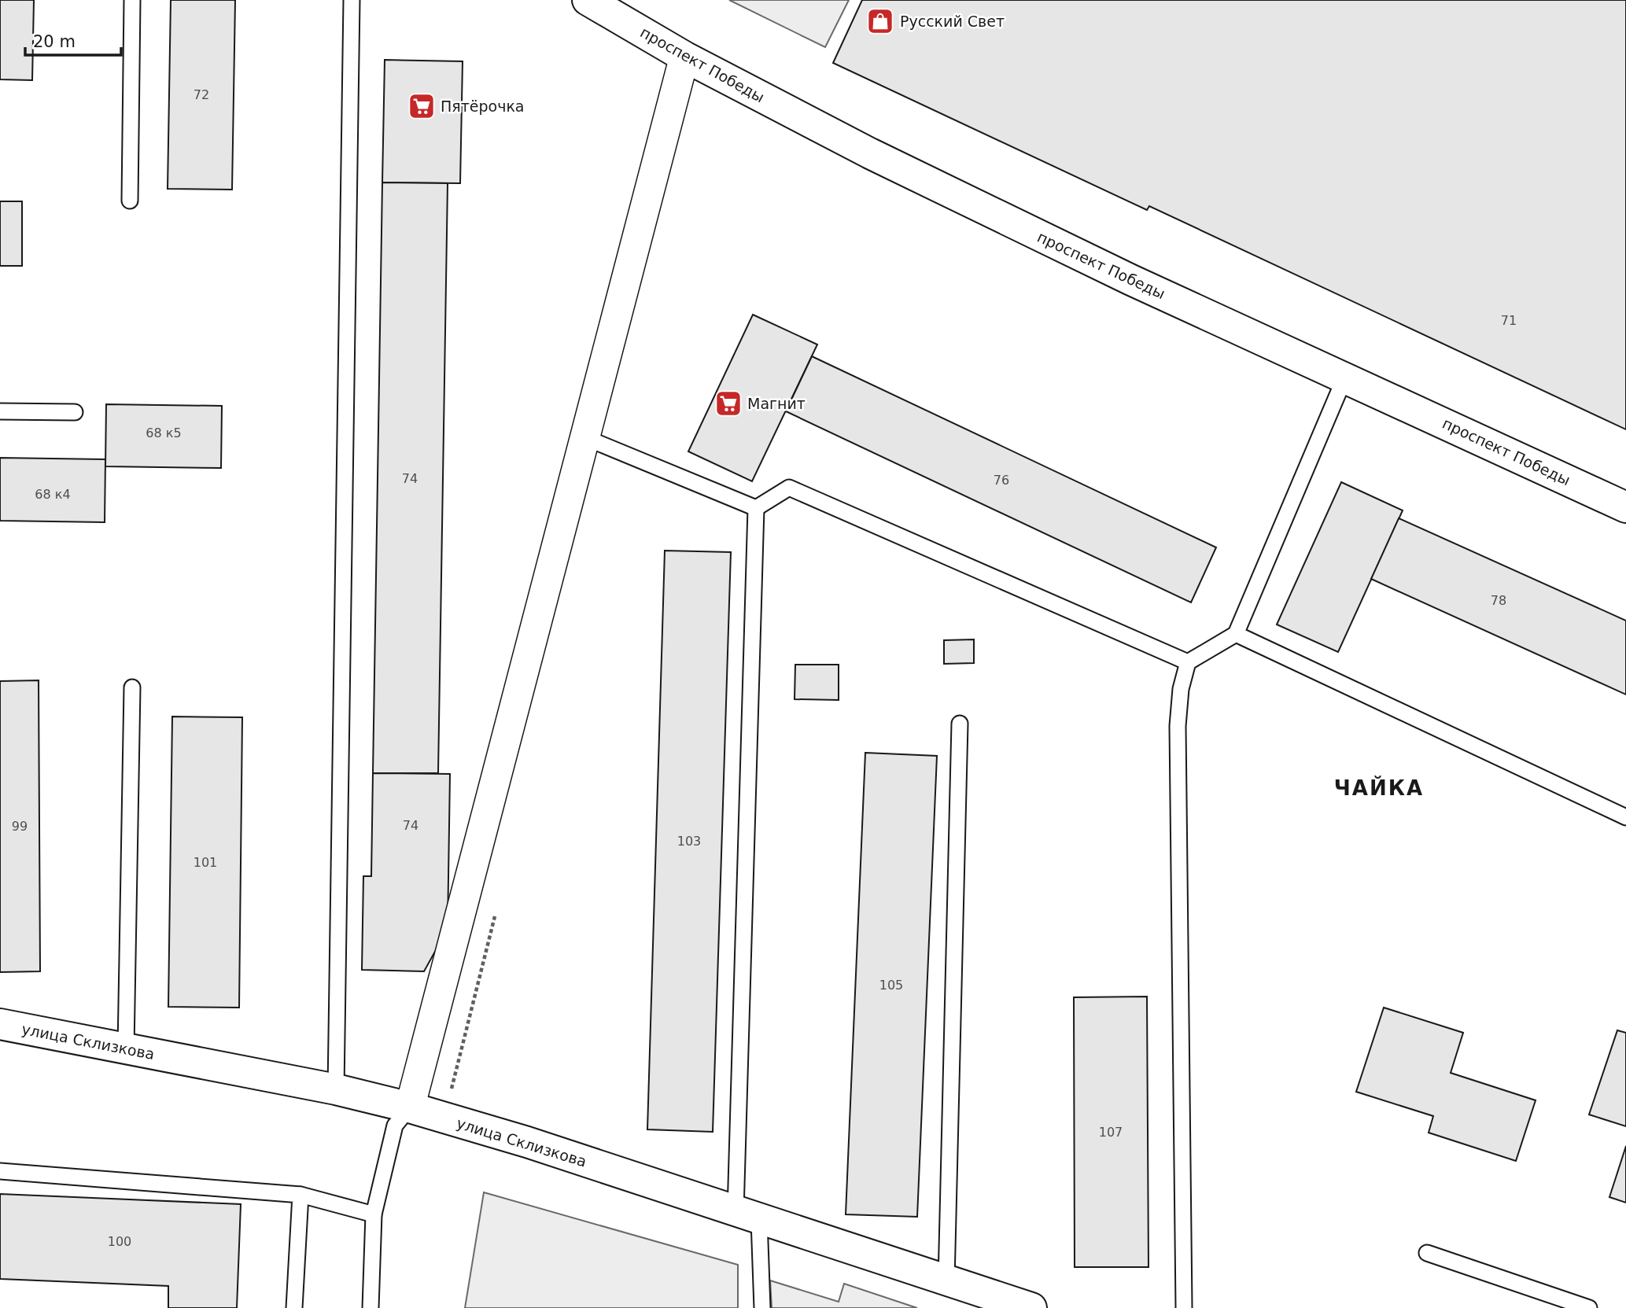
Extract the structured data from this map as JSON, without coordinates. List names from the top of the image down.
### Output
{
  "streets": {
    "main road": ["проспект Победы", "улица Склизкова"]
  },
  "districts": ["ЧАЙКА"],
  "places": {
    "shop": ["Русский Свет"],
    "supermarket": ["Пятёрочка", "Магнит"]
  },
  "house_numbers": [
    "72",
    "71",
    "68 к5",
    "74",
    "76",
    "68 к4",
    "78",
    "74",
    "99",
    "103",
    "101",
    "105",
    "107",
    "100"
  ],
  "scale_bar": "20 m"
}
